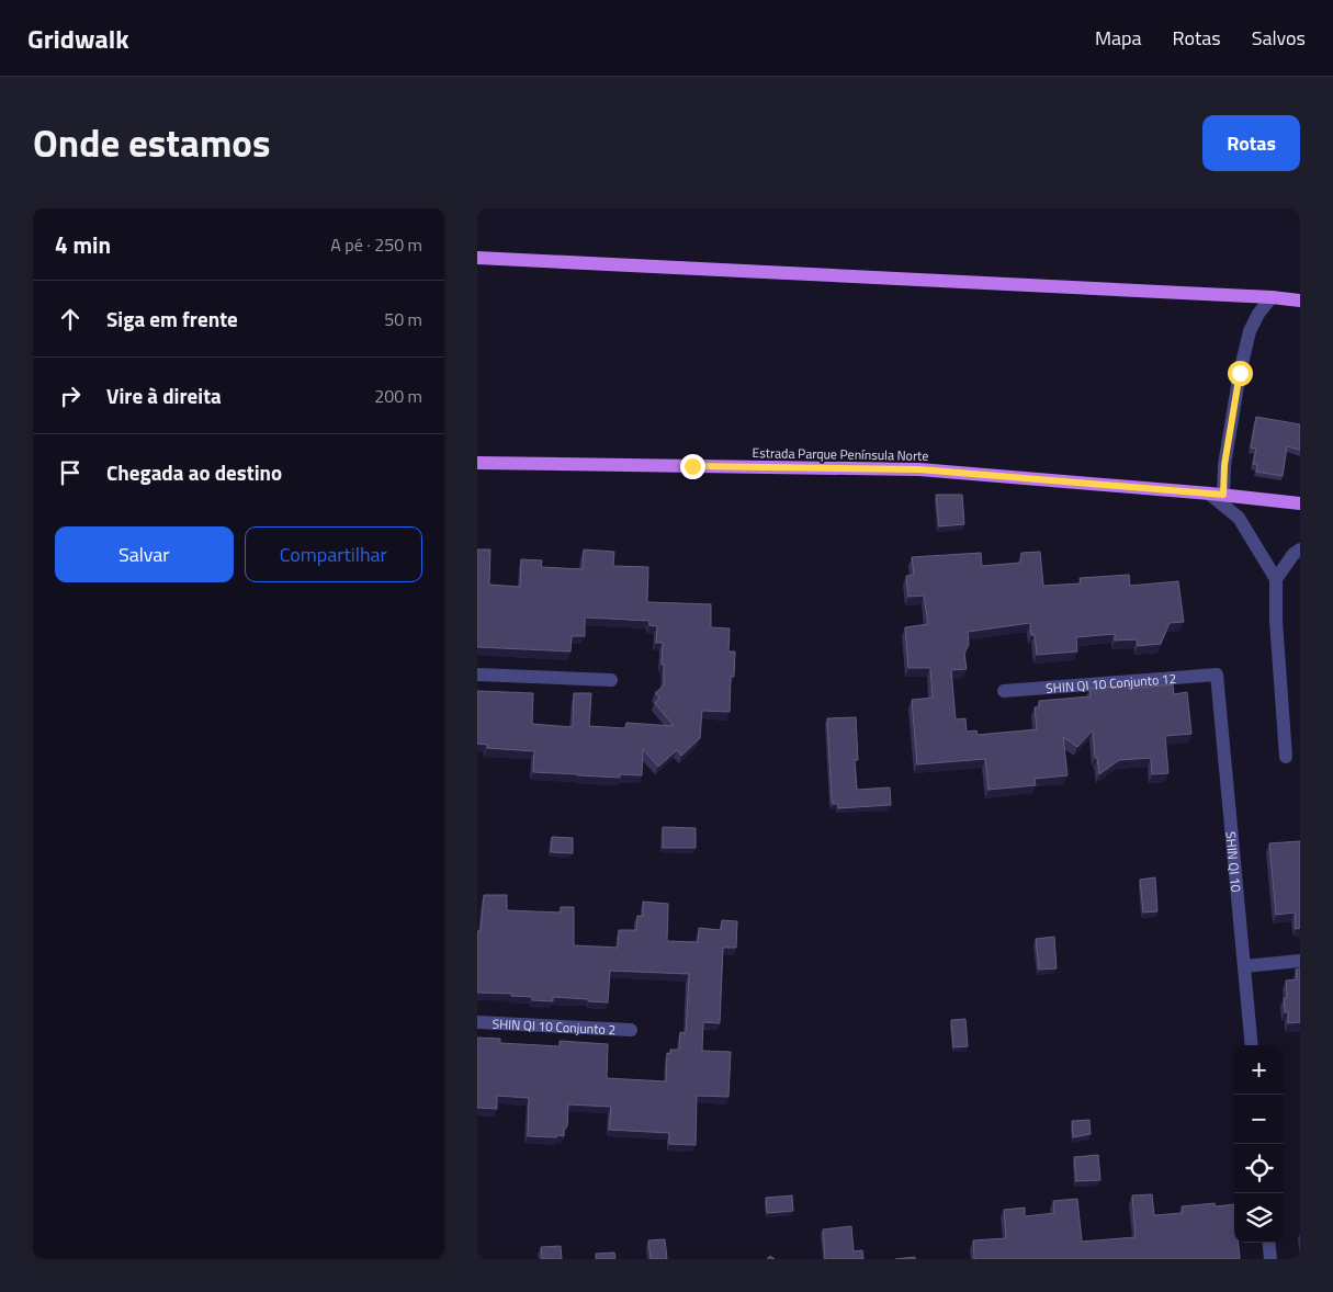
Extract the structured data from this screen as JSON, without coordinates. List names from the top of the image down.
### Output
{
  "streets": {
    "main road": ["Estrada Parque Península Norte"],
    "street": ["SHIN QI 10 Conjunto 12", "SHIN QI 10", "SHIN QI 10 Conjunto 2"]
  },
  "crossings": [
    ["SHIN QI 10 Conjunto 12", "SHIN QI 10"]
  ],
  "page": {
    "header": "Gridwalk",
    "nav": ["Mapa", "Rotas", "Salvos"],
    "title": "Onde estamos",
    "buttons": [
      "Rotas",
      ["Salvar", "Compartilhar"]
    ],
    "heading": ["4 min", "A pé · 250 m"],
    "list": [
      ["Siga em frente", "50 m"],
      ["Vire à direita", "200 m"],
      "Chegada ao destino"
    ],
    "map_buttons": ["+", "−"]
  }
}
